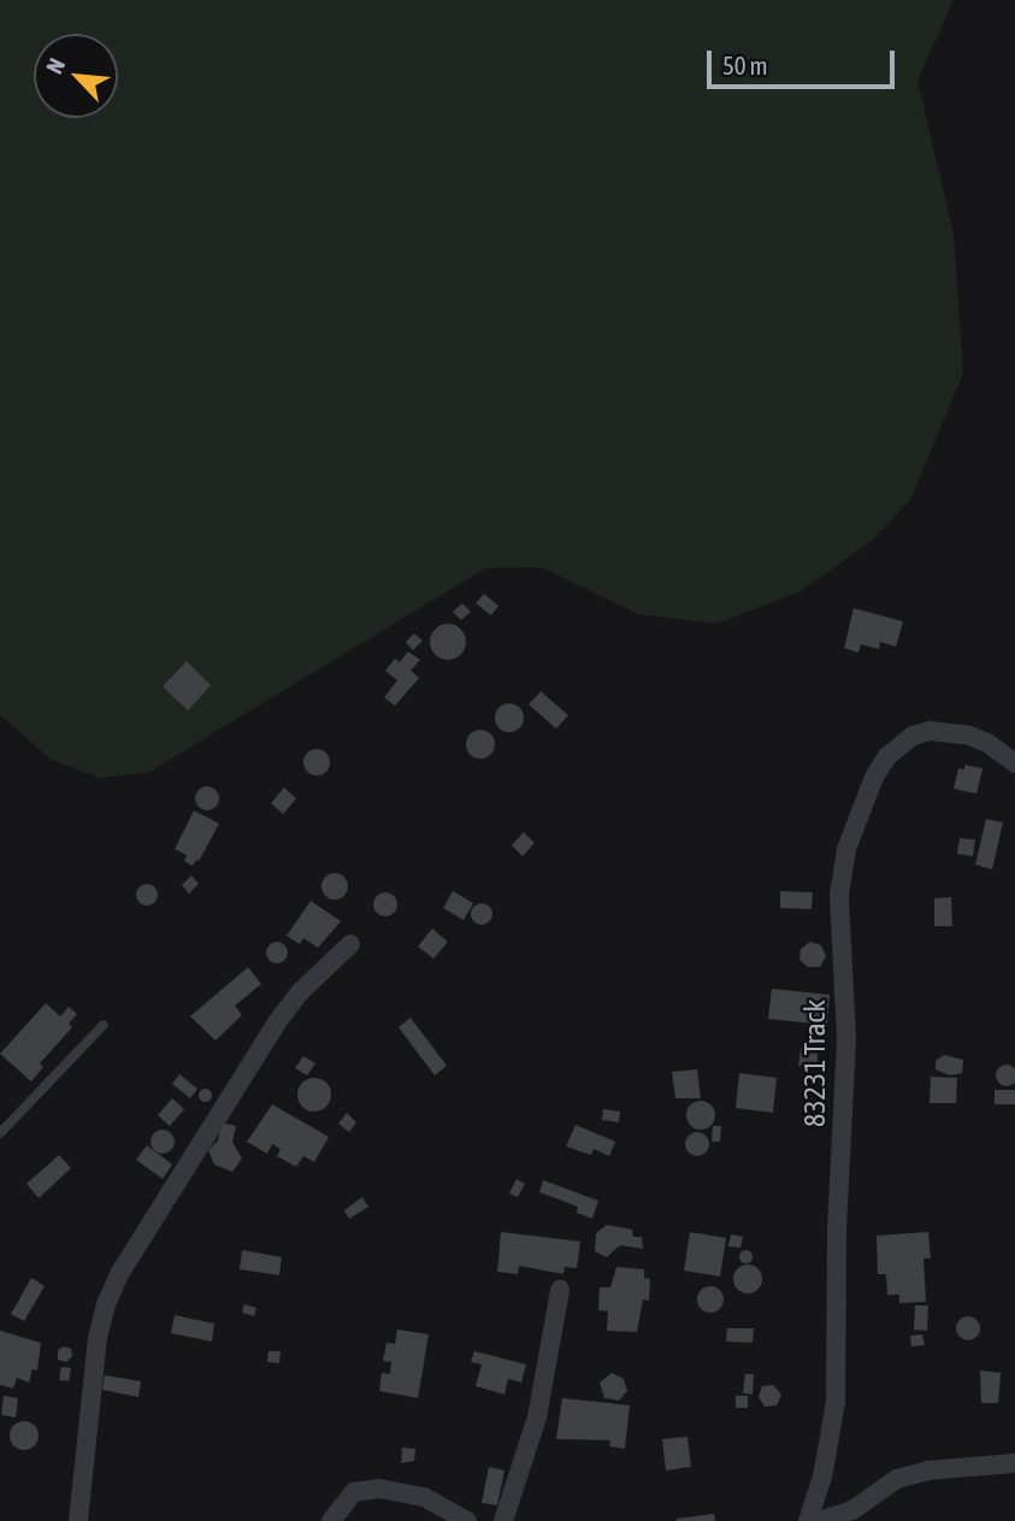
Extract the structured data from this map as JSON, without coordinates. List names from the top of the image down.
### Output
{
  "streets": {
    "street": ["83231 Track"]
  },
  "scale_bar": "50 m",
  "north": "top left"
}
